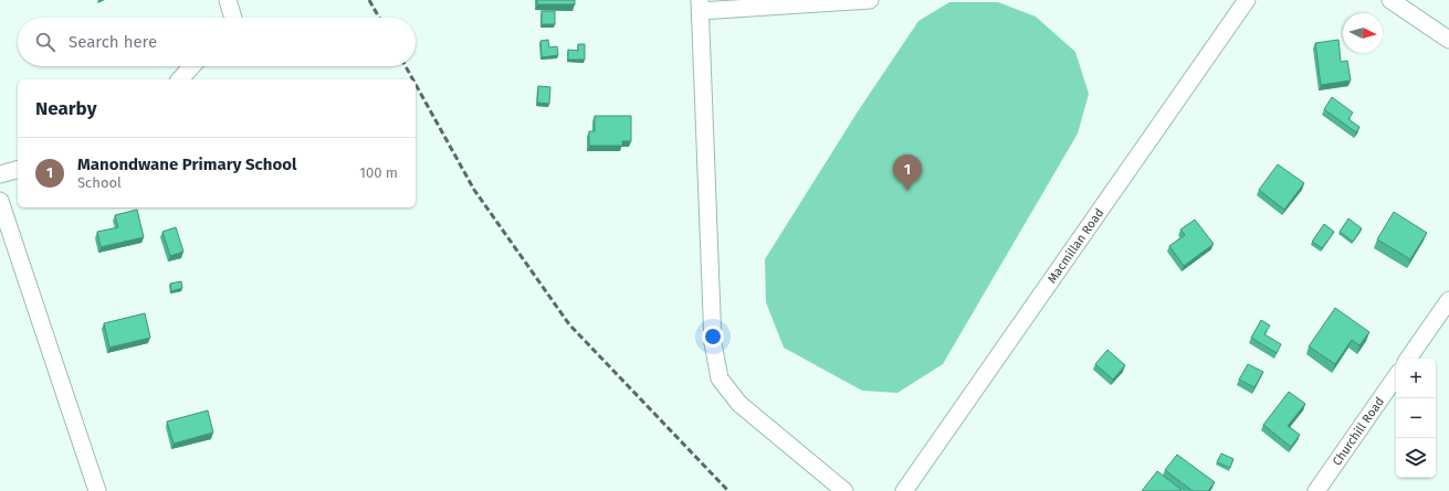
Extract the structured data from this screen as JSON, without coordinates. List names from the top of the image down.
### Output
{
  "streets": {
    "street": ["Macmillan Road", "Churchill Road"]
  },
  "north": "right",
  "page": {
    "search": "Search here",
    "heading": "Nearby",
    "list": [
      {
        "mark": "1",
        "name": "Manondwane Primary School",
        "note": "School",
        "value": "100 m"
      }
    ],
    "pins": "1",
    "map_buttons": ["+", "−"]
  }
}
